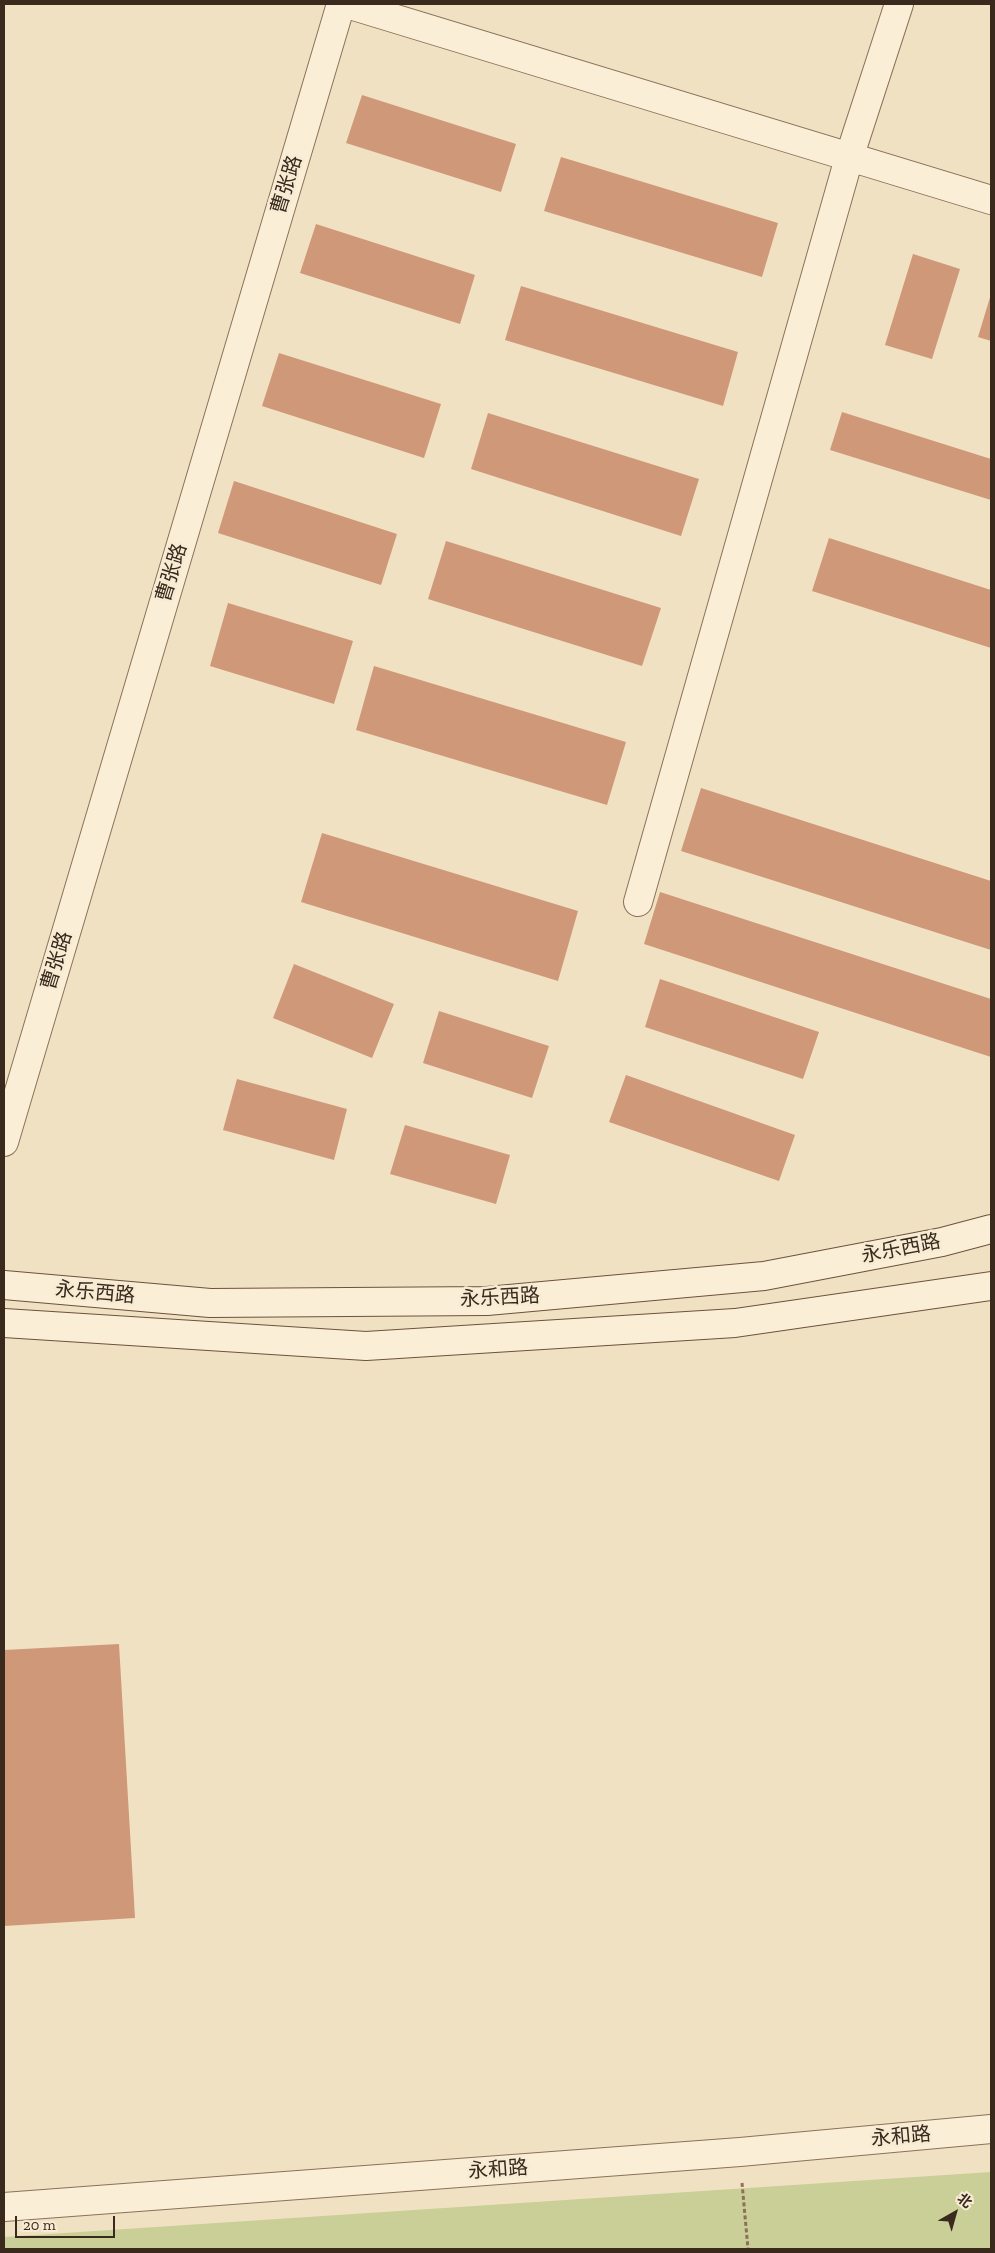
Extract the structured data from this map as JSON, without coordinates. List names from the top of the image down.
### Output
{
  "streets": {
    "street": ["曹张路", "永乐西路", "永和路"]
  },
  "scale_bar": "20 m",
  "north": "top right"
}
